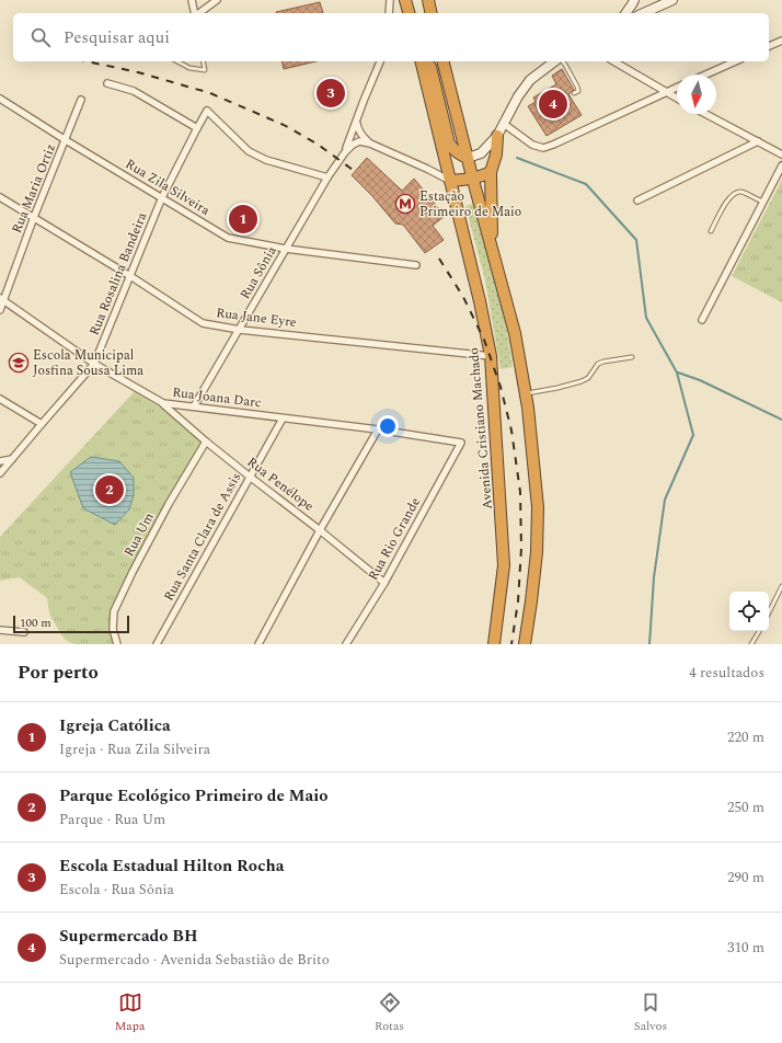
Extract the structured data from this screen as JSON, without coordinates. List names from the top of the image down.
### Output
{
  "streets": {
    "highway": ["Avenida Cristiano Machado"],
    "street": [
      "Rua Zila Silveira",
      "Rua Maria Ortiz",
      "Rua Sônia",
      "Rua Rosalina Bandeira",
      "Rua Jane Eyre",
      "Rua Joana Darc",
      "Rua Penélope",
      "Rua Um",
      "Rua Santa Clara de Assis",
      "Rua Rio Grande"
    ]
  },
  "crossings": [
    ["Rua Zila Silveira", "Rua Maria Ortiz"],
    ["Rua Zila Silveira", "Rua Sônia"],
    ["Rua Zila Silveira", "Rua Rosalina Bandeira"],
    ["Rua Maria Ortiz", "Rua Jane Eyre"],
    ["Rua Maria Ortiz", "Rua Joana Darc"],
    ["Rua Sônia", "Rua Rosalina Bandeira"],
    ["Rua Sônia", "Rua Jane Eyre"],
    ["Rua Sônia", "Rua Joana Darc"],
    ["Rua Rosalina Bandeira", "Rua Jane Eyre"],
    ["Rua Rosalina Bandeira", "Rua Joana Darc"],
    ["Rua Jane Eyre", "Avenida Cristiano Machado"],
    ["Rua Joana Darc", "Rua Penélope"],
    ["Rua Joana Darc", "Rua Santa Clara de Assis"],
    ["Rua Joana Darc", "Rua Rio Grande"],
    ["Rua Penélope", "Rua Um"],
    ["Rua Penélope", "Rua Santa Clara de Assis"],
    ["Rua Penélope", "Rua Rio Grande"]
  ],
  "places": {
    "metro station": ["Estação Primeiro de Maio"],
    "school or university": ["Escola Municipal Josfina Sousa Lima"]
  },
  "scale_bar": "100 m",
  "north": "bottom",
  "page": {
    "search": "Pesquisar aqui",
    "pins": [
      "3",
      "4",
      "1",
      "2"
    ],
    "scale": "100 m",
    "heading": ["Por perto", "4 resultados"],
    "list": [
      {
        "mark": "1",
        "name": "Igreja Católica",
        "note": "Igreja · Rua Zila Silveira",
        "value": "220 m"
      },
      {
        "mark": "2",
        "name": "Parque Ecológico Primeiro de Maio",
        "note": "Parque · Rua Um",
        "value": "250 m"
      },
      {
        "mark": "3",
        "name": "Escola Estadual Hilton Rocha",
        "note": "Escola · Rua Sônia",
        "value": "290 m"
      },
      {
        "mark": "4",
        "name": "Supermercado BH",
        "note": "Supermercado · Avenida Sebastião de Brito",
        "value": "310 m"
      }
    ],
    "nav": ["Mapa", "Rotas", "Salvos"]
  }
}
